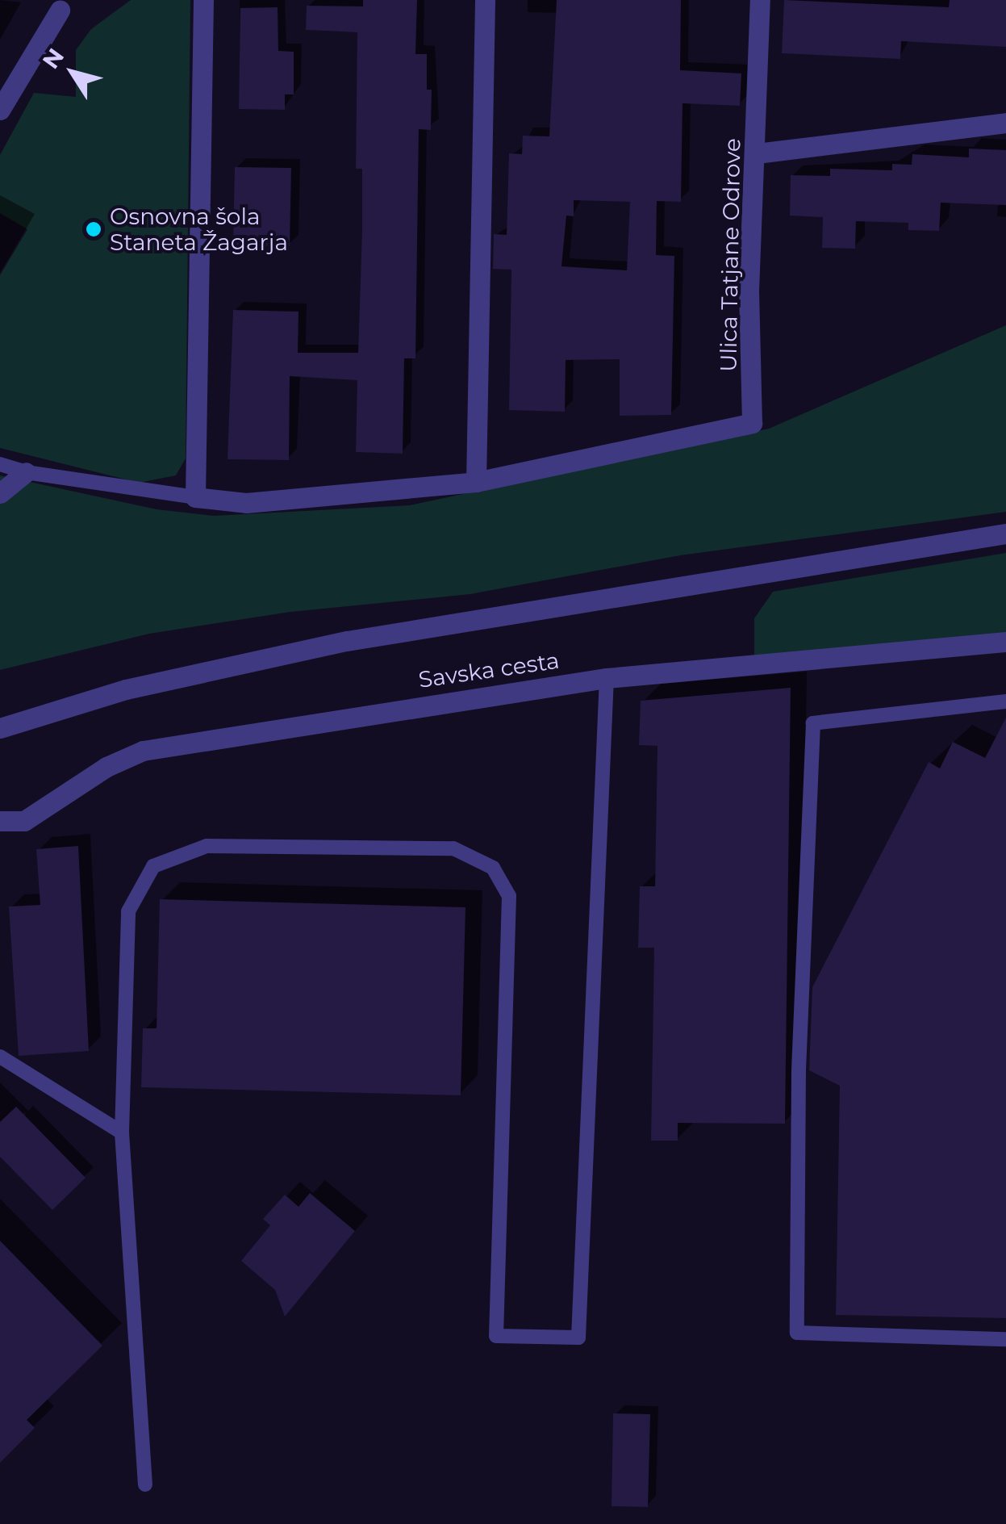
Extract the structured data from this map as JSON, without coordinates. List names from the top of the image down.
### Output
{
  "streets": {
    "street": ["Ulica Tatjane Odrove", "Savska cesta"]
  },
  "places": ["Osnovna šola Staneta Žagarja"],
  "north": "top left"
}
